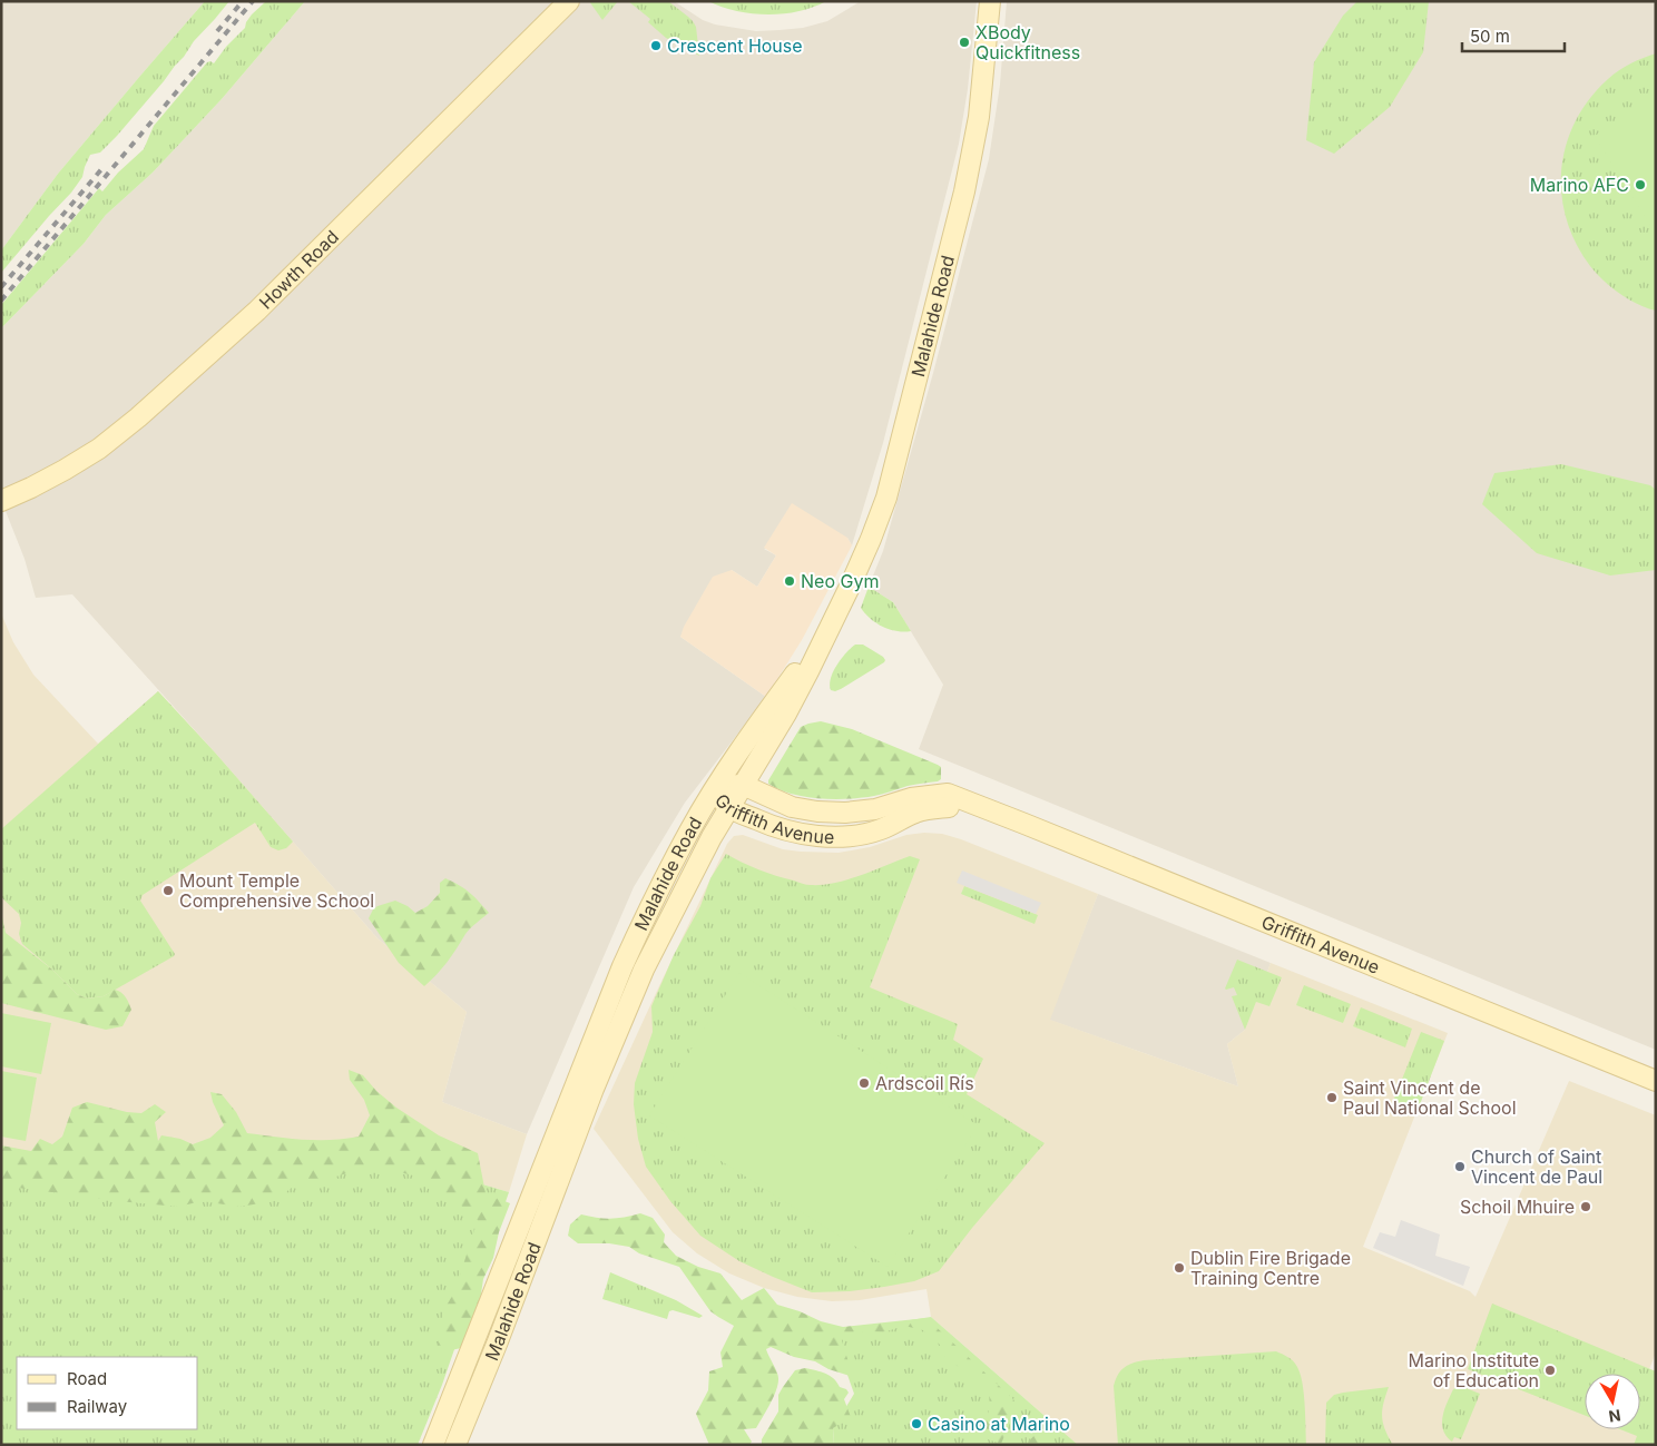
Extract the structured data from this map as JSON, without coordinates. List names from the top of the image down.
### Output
{
  "streets": {
    "main road": ["Howth Road", "Malahide Road", "Griffith Avenue"]
  },
  "crossings": [
    ["Malahide Road", "Griffith Avenue"]
  ],
  "places": [
    "XBody Quickfitness",
    "Crescent House",
    "Marino AFC",
    "Neo Gym",
    "Mount Temple Comprehensive School",
    "Ardscoil Rís",
    "Saint Vincent de Paul National School",
    "Church of Saint Vincent de Paul",
    "Schoil Mhuire",
    "Dublin Fire Brigade Training Centre",
    "Marino Institute of Education",
    "Casino at Marino"
  ],
  "legend": ["Road", "Railway"],
  "scale_bar": "50 m",
  "north": "bottom"
}
